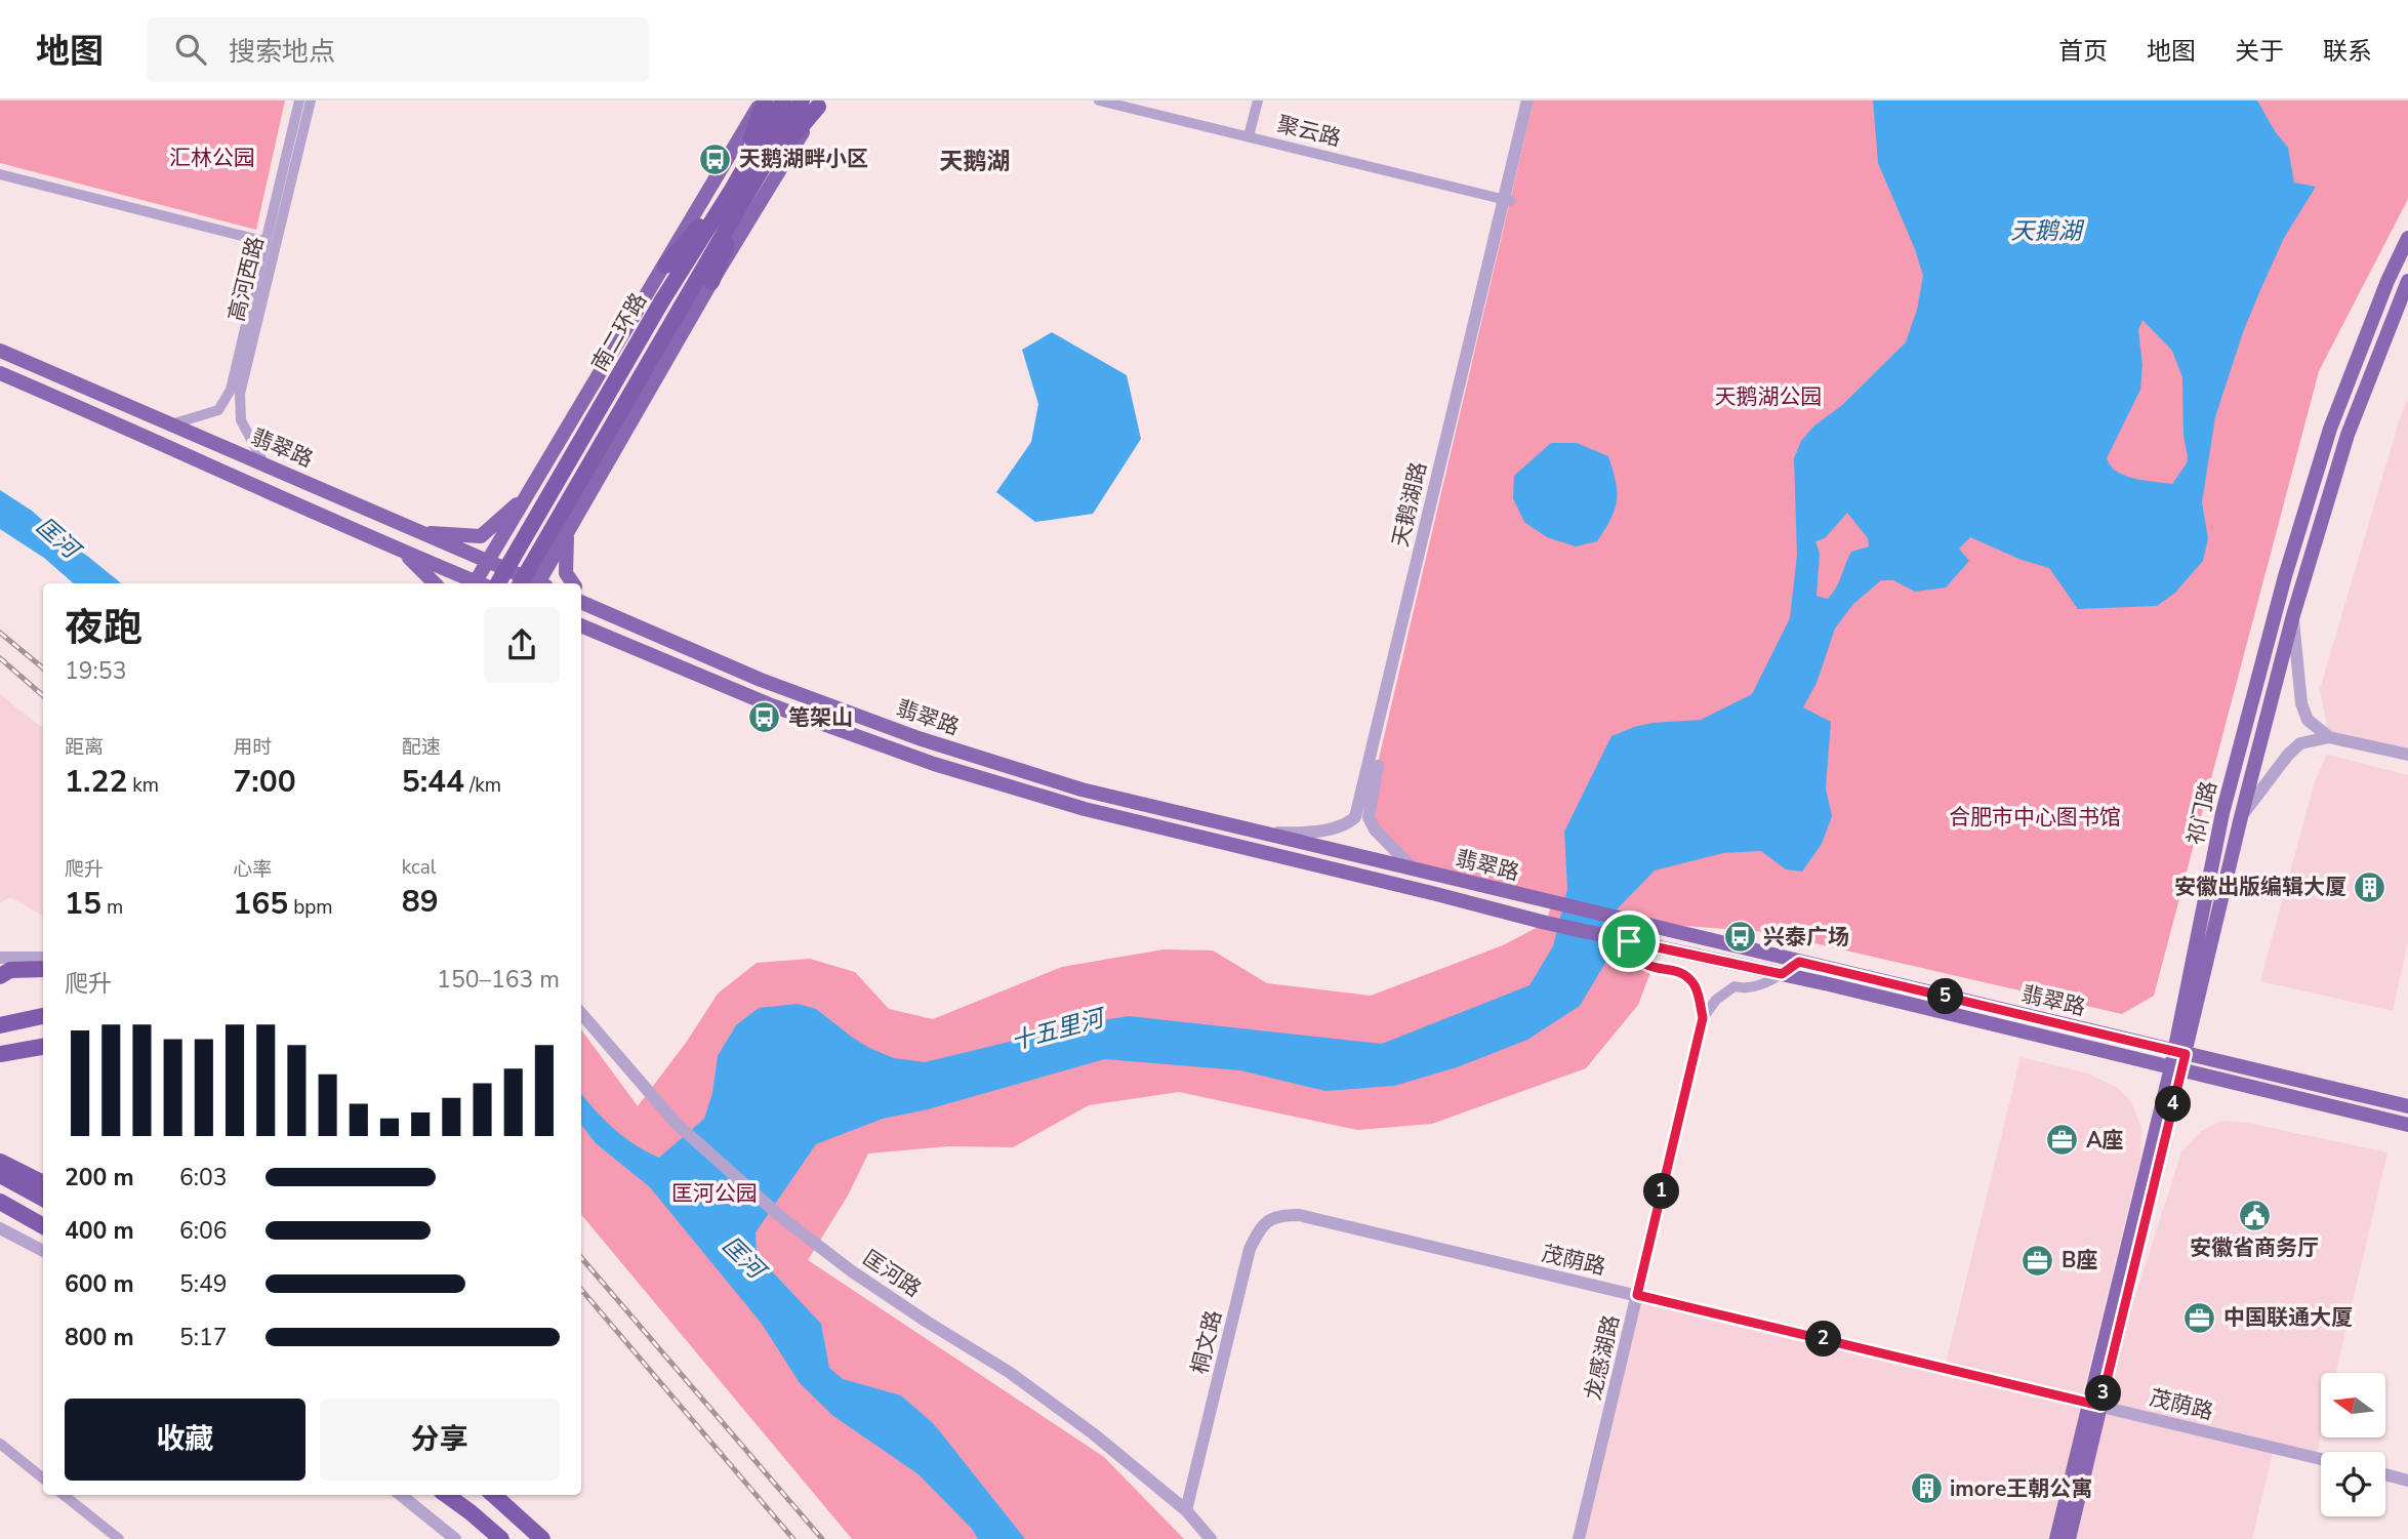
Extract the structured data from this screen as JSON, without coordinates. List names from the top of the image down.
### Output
{
  "streets": {
    "highway": ["南二环路"],
    "main road": ["翡翠路", "祁门路"],
    "street": [
      "聚云路",
      "高河西路",
      "天鹅湖路",
      "茂荫路",
      "匡河路",
      "桐文路",
      "龙感湖路"
    ]
  },
  "crossings": [
    ["聚云路", "天鹅湖路"],
    ["高河西路", "翡翠路"],
    ["翡翠路", "天鹅湖路"],
    ["翡翠路", "祁门路"],
    ["祁门路", "茂荫路"],
    ["茂荫路", "桐文路"],
    ["茂荫路", "龙感湖路"],
    ["匡河路", "桐文路"]
  ],
  "districts": ["天鹅湖"],
  "water": ["天鹅湖", "匡河", "十五里河"],
  "parks": [
    "汇林公园",
    "天鹅湖公园",
    "合肥市中心图书馆",
    "匡河公园"
  ],
  "places": {
    "bus stop": ["天鹅湖畔小区", "笔架山", "兴泰广场"],
    "building": ["安徽出版编辑大厦", "imore王朝公寓"],
    "office": ["A座", "B座", "中国联通大厦"],
    "public building": ["安徽省商务厅"]
  },
  "north": "left",
  "page": {
    "header": "地图",
    "search": "搜索地点",
    "nav": [
      "首页",
      "地图",
      "关于",
      "联系"
    ],
    "heading": ["夜跑", "19:53"],
    "stats": [
      ["距离", "1.22 km"],
      ["用时", "7:00"],
      ["配速", "5:44 /km"],
      ["爬升", "15 m"],
      ["心率", "165 bpm"],
      ["kcal", "89"]
    ],
    "chart": ["爬升", "150–163 m"],
    "pins": [
      "5",
      "4",
      "1",
      "2",
      "3"
    ],
    "list": [
      {
        "name": "200 m",
        "note": "6:03"
      },
      {
        "name": "400 m",
        "note": "6:06"
      },
      {
        "name": "600 m",
        "note": "5:49"
      },
      {
        "name": "800 m",
        "note": "5:17"
      }
    ],
    "buttons": ["收藏", "分享"]
  }
}
